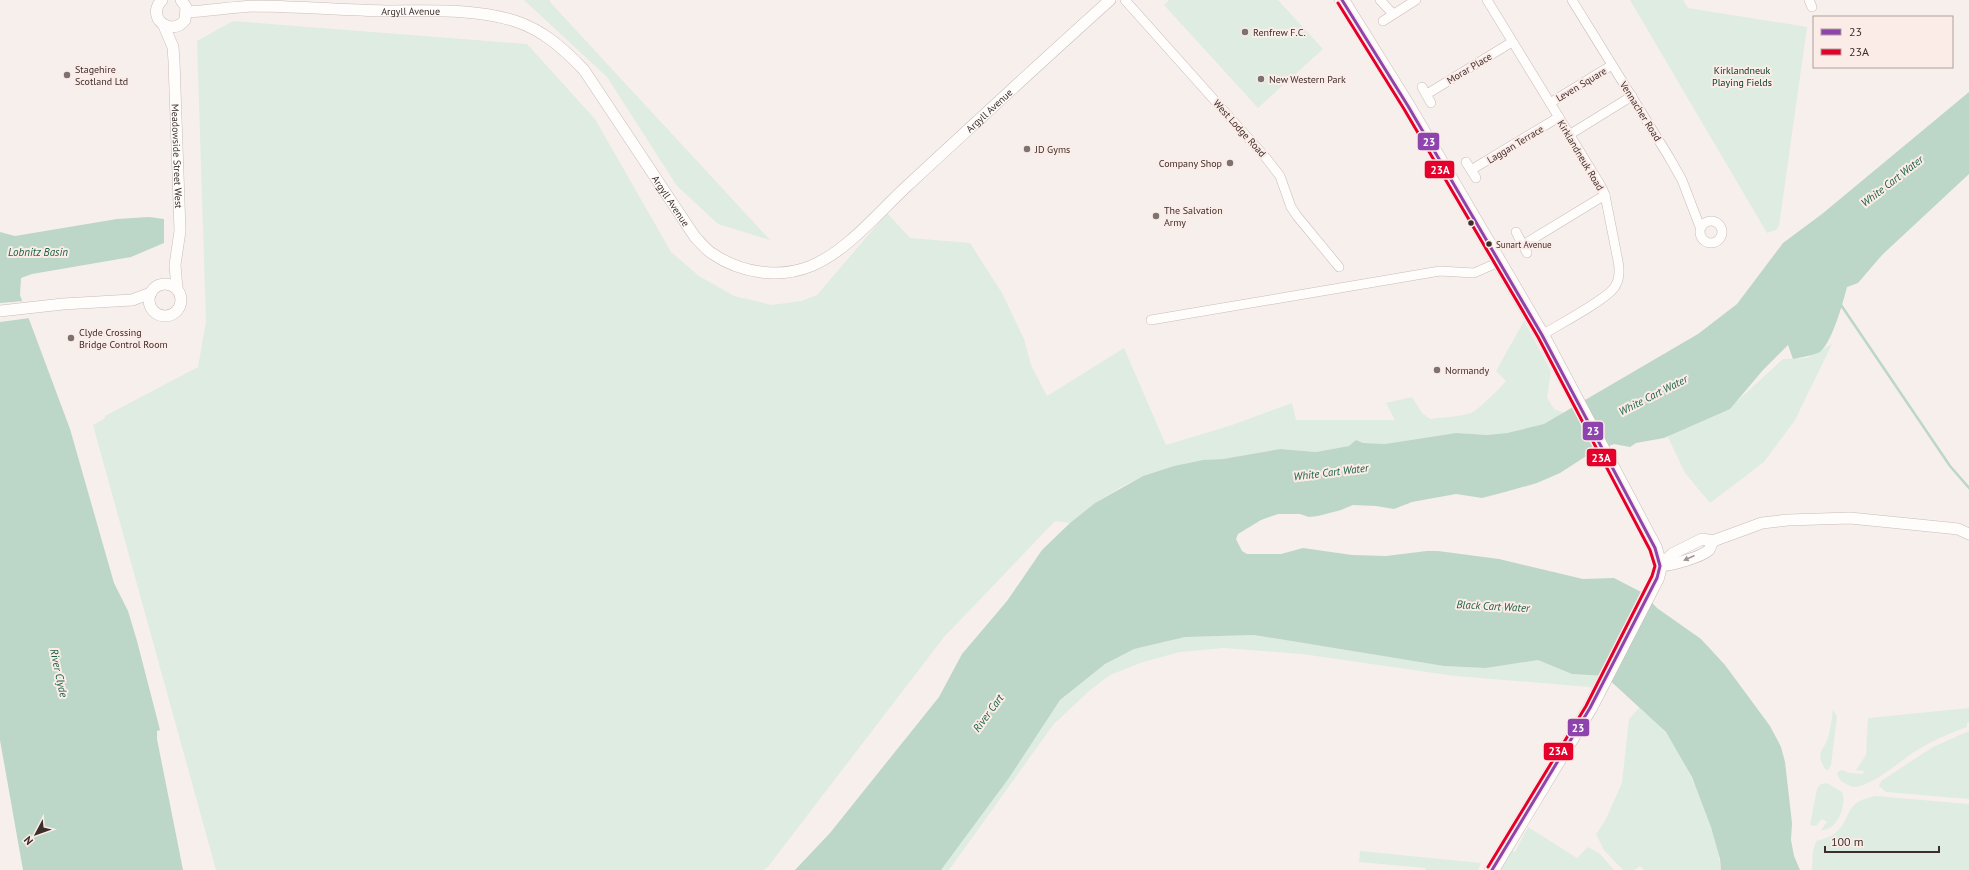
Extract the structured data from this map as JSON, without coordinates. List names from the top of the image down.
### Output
{
  "streets": {
    "street": [
      "Argyll Avenue",
      "Morar Place",
      "Leven Square",
      "Vennacher Road",
      "West Lodge Road",
      "Laggan Terrace",
      "Kirklandneuk Road",
      "Meadowside Street West"
    ]
  },
  "crossings": [
    ["Argyll Avenue", "Meadowside Street West"],
    ["Morar Place", "Kirklandneuk Road"],
    ["Leven Square", "Vennacher Road"],
    ["Leven Square", "Kirklandneuk Road"],
    ["Laggan Terrace", "Kirklandneuk Road"]
  ],
  "water": [
    "White Cart Water",
    "Lobnitz Basin",
    "Black Cart Water",
    "River Clyde",
    "River Cart"
  ],
  "parks": ["Kirklandneuk Playing Fields"],
  "places": [
    "Renfrew F.C.",
    "Stagehire Scotland Ltd",
    "New Western Park",
    "JD Gyms",
    "Company Shop",
    "The Salvation Army",
    "Sunart Avenue",
    "Clyde Crossing Bridge Control Room",
    "Normandy"
  ],
  "lines": ["transit line 23", "transit line 23A"],
  "legend": ["23", "23A"],
  "scale_bar": "100 m",
  "north": "bottom left"
}
